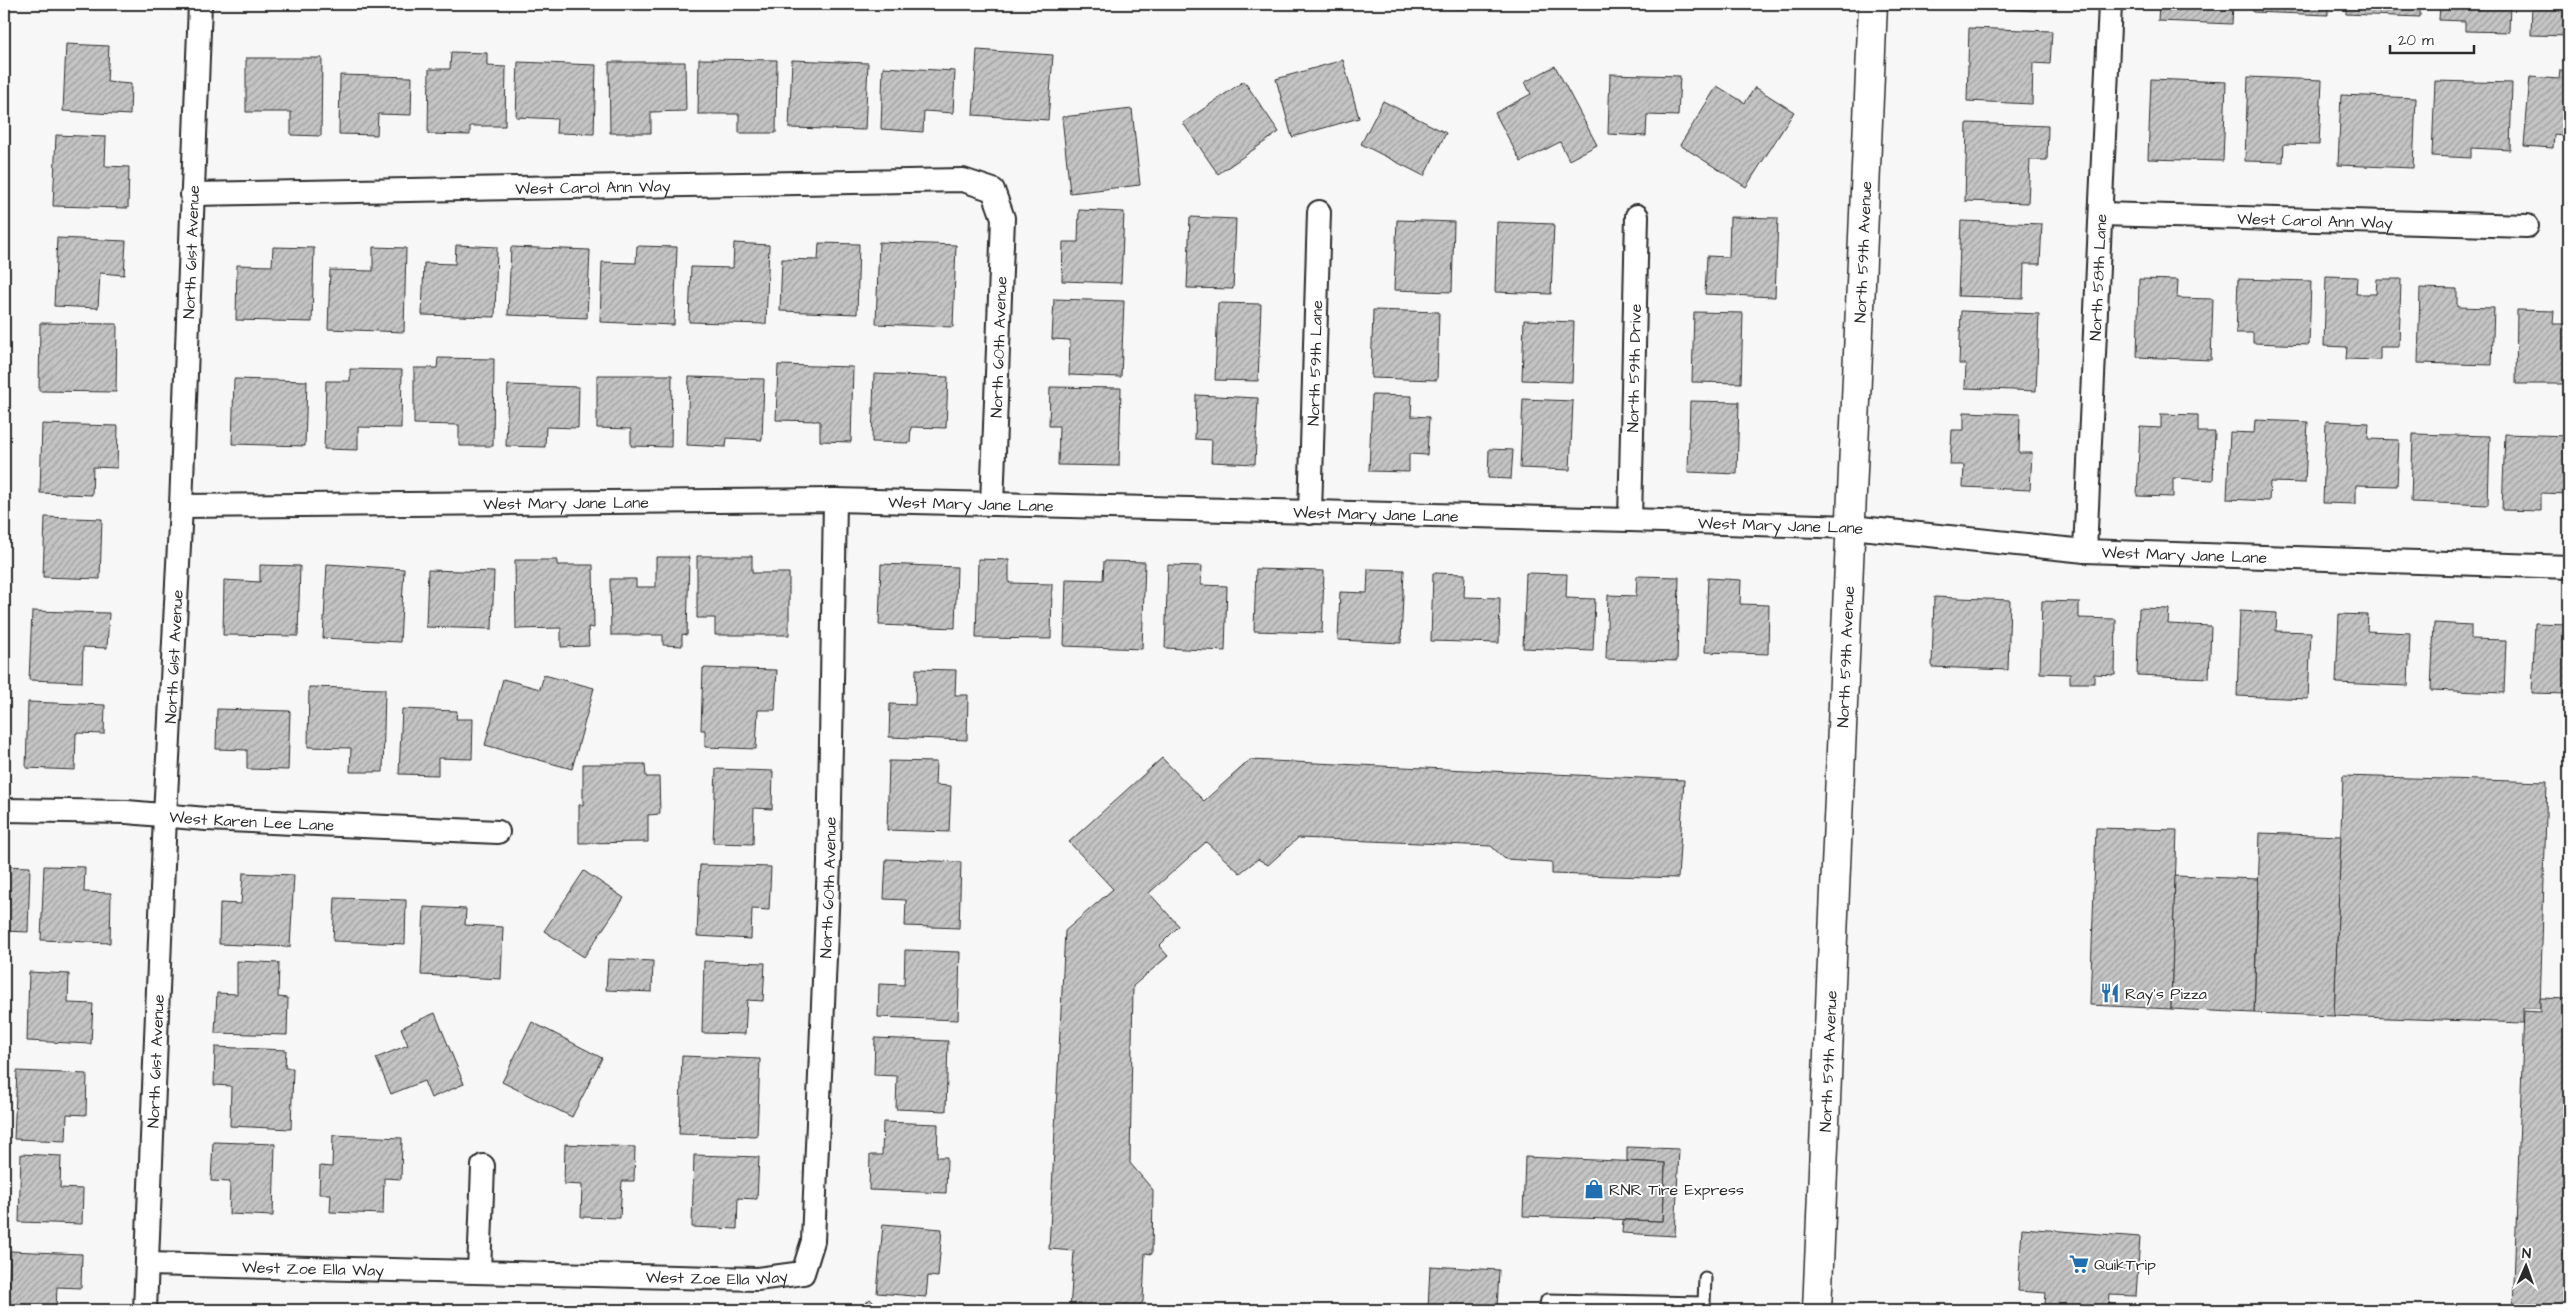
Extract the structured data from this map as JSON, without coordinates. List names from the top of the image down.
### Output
{
  "streets": {
    "main road": ["North 59th Avenue"],
    "street": [
      "West Carol Ann Way",
      "North 61st Avenue",
      "North 58th Lane",
      "North 60th Avenue",
      "North 59th Lane",
      "North 59th Drive",
      "West Mary Jane Lane",
      "West Karen Lee Lane",
      "West Zoe Ella Way"
    ]
  },
  "crossings": [
    ["West Carol Ann Way", "North 61st Avenue"],
    ["West Carol Ann Way", "North 58th Lane"],
    ["West Carol Ann Way", "North 60th Avenue"],
    ["North 61st Avenue", "West Mary Jane Lane"],
    ["North 61st Avenue", "West Karen Lee Lane"],
    ["North 61st Avenue", "West Zoe Ella Way"],
    ["North 59th Avenue", "West Mary Jane Lane"],
    ["North 58th Lane", "West Mary Jane Lane"],
    ["North 60th Avenue", "West Mary Jane Lane"],
    ["North 60th Avenue", "West Zoe Ella Way"],
    ["North 59th Lane", "West Mary Jane Lane"],
    ["North 59th Drive", "West Mary Jane Lane"]
  ],
  "places": {
    "restaurant": ["Ray's Pizza"],
    "shop": ["RNR Tire Express"],
    "supermarket": ["QuikTrip"]
  },
  "scale_bar": "20 m",
  "north": "top"
}
